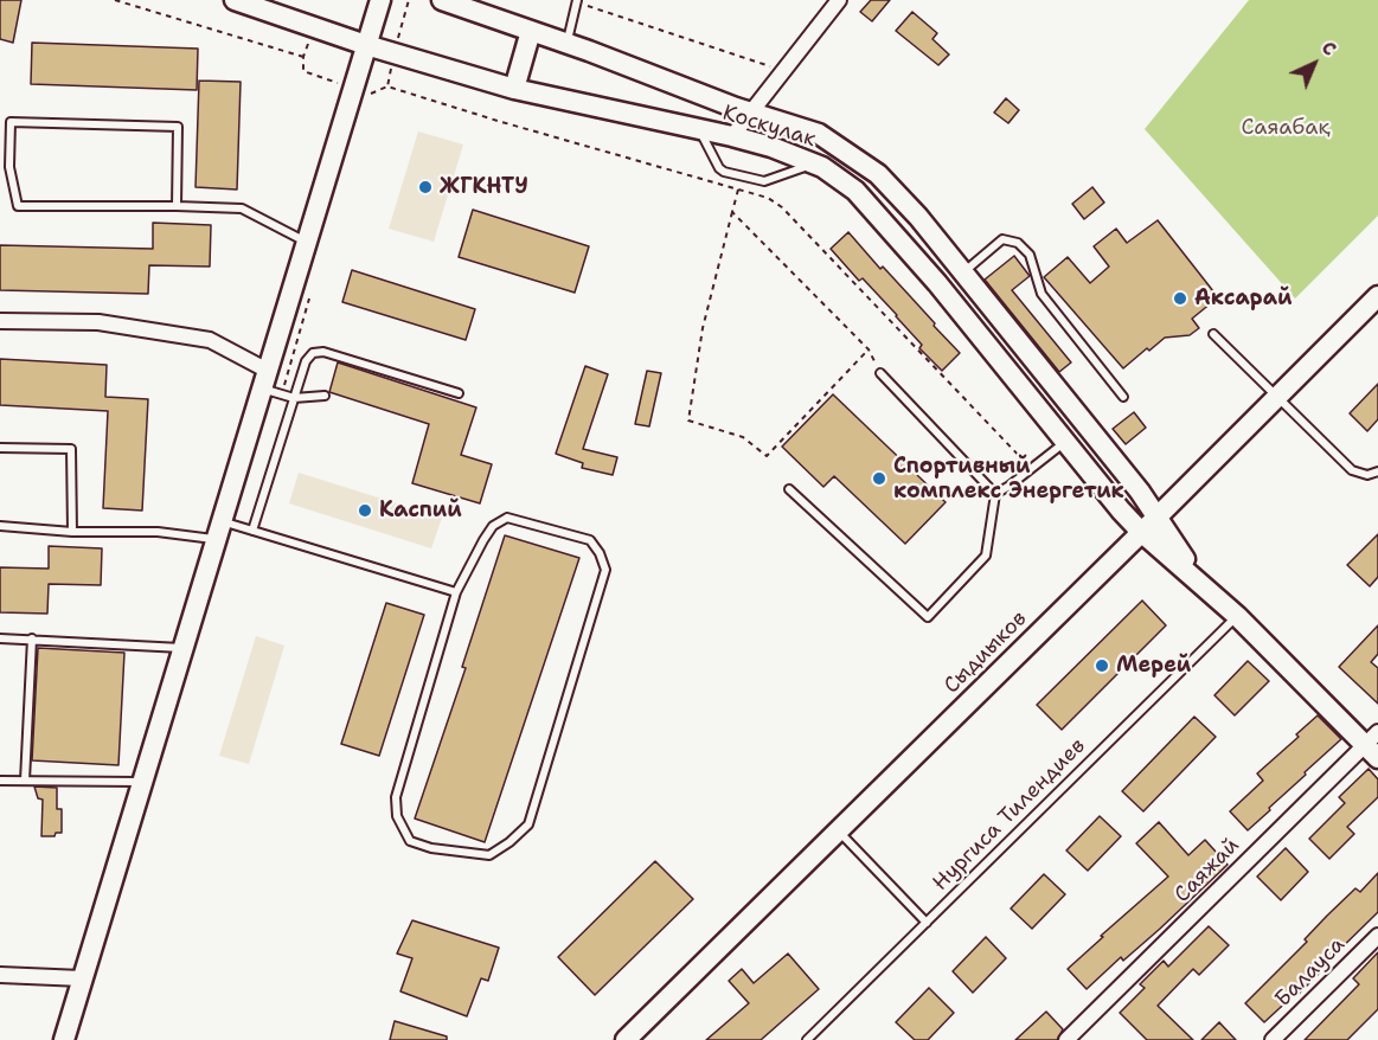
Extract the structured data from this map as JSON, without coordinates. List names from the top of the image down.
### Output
{
  "streets": {
    "street": [
      "Коскулак",
      "Сыдиыков",
      "Саяжай",
      "Балауса"
    ],
    "lane": ["Нургиса Тилендиев"]
  },
  "crossings": [
    ["Коскулак", "Сыдиыков"],
    ["Коскулак", "Нургиса Тилендиев"]
  ],
  "parks": ["Саяабақ"],
  "places": [
    "ЖГКНТУ",
    "Аксарай",
    "Спортивный комплекс Энергетик",
    "Каспий",
    "Мерей"
  ],
  "north": "top right"
}
